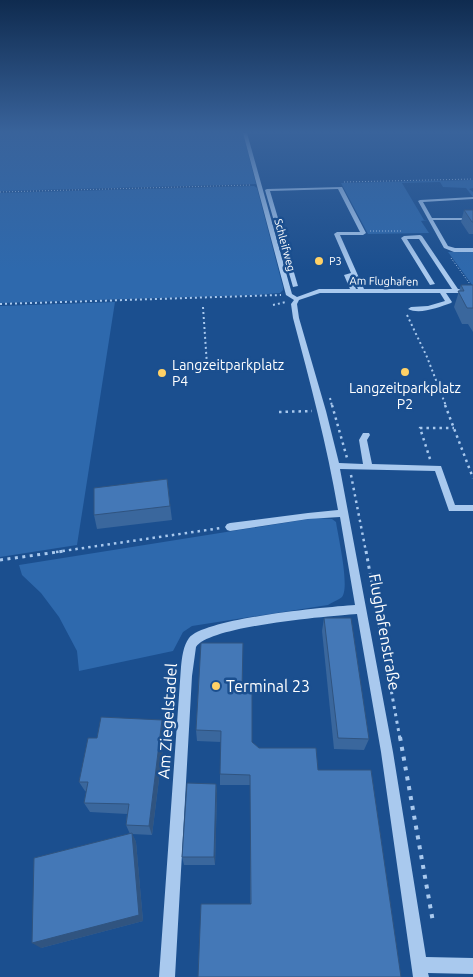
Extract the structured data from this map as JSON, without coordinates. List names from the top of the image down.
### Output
{
  "streets": {
    "street": [
      "Schleifweg",
      "Am Flughafen",
      "Flughafenstraße",
      "Am Ziegelstadel"
    ]
  },
  "crossings": [
    ["Schleifweg", "Am Flughafen"],
    ["Schleifweg", "Flughafenstraße"],
    ["Am Flughafen", "Flughafenstraße"],
    ["Flughafenstraße", "Am Ziegelstadel"]
  ],
  "places": [
    "P3",
    "Langzeitparkplatz P2",
    "Langzeitparkplatz P4",
    "Terminal 23"
  ]
}
